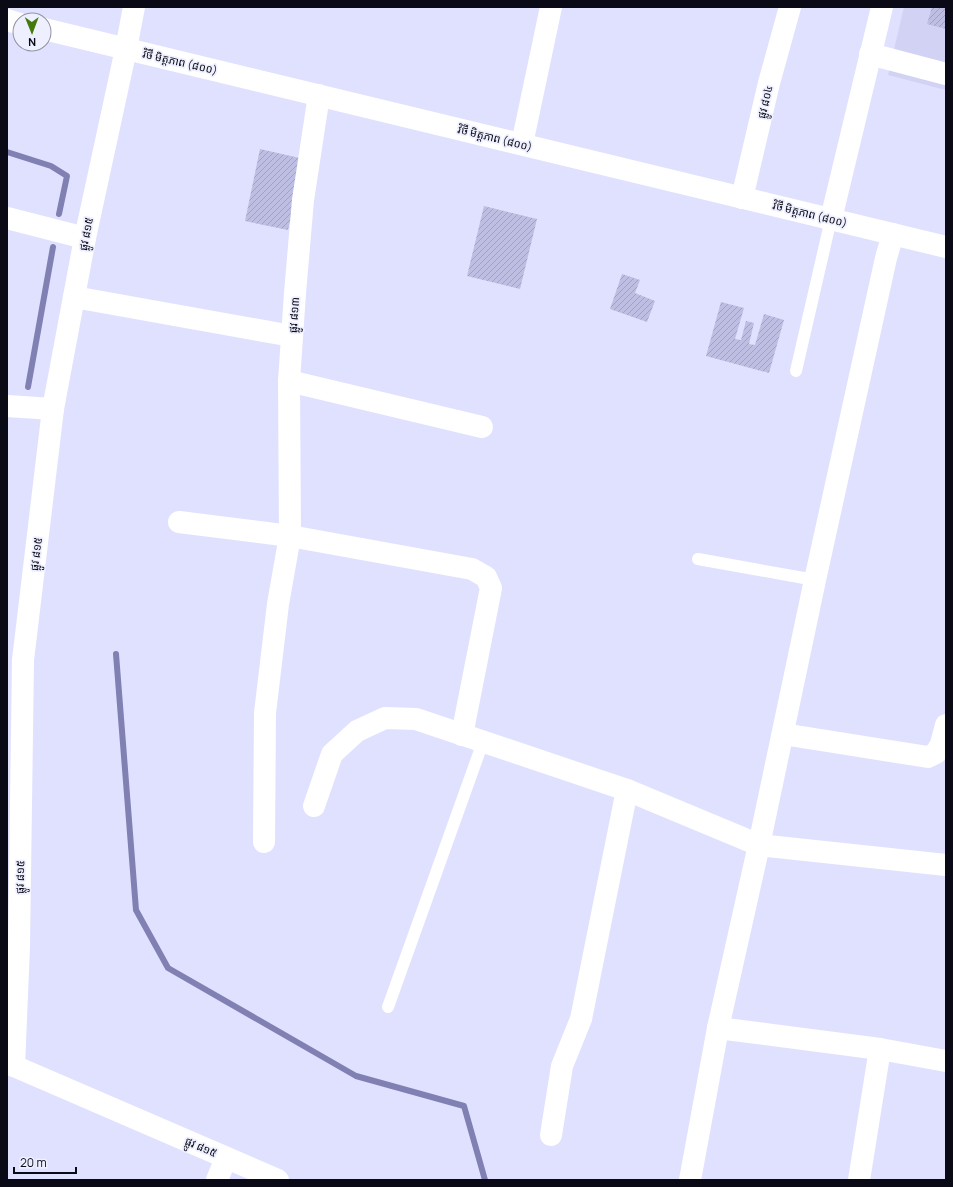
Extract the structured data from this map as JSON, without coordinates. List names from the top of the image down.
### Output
{
  "streets": {
    "street": [
      "វិថី មិត្តភាព (៨០០)",
      "ផ្លូវ ៨០៤",
      "ផ្លូវ ៨១៥",
      "ផ្លូវ ៨១៣"
    ]
  },
  "crossings": [
    ["វិថី មិត្តភាព (៨០០)", "ផ្លូវ ៨០៤"],
    ["វិថី មិត្តភាព (៨០០)", "ផ្លូវ ៨១៥"],
    ["វិថី មិត្តភាព (៨០០)", "ផ្លូវ ៨១៣"]
  ],
  "scale_bar": "20 m",
  "north": "bottom"
}
